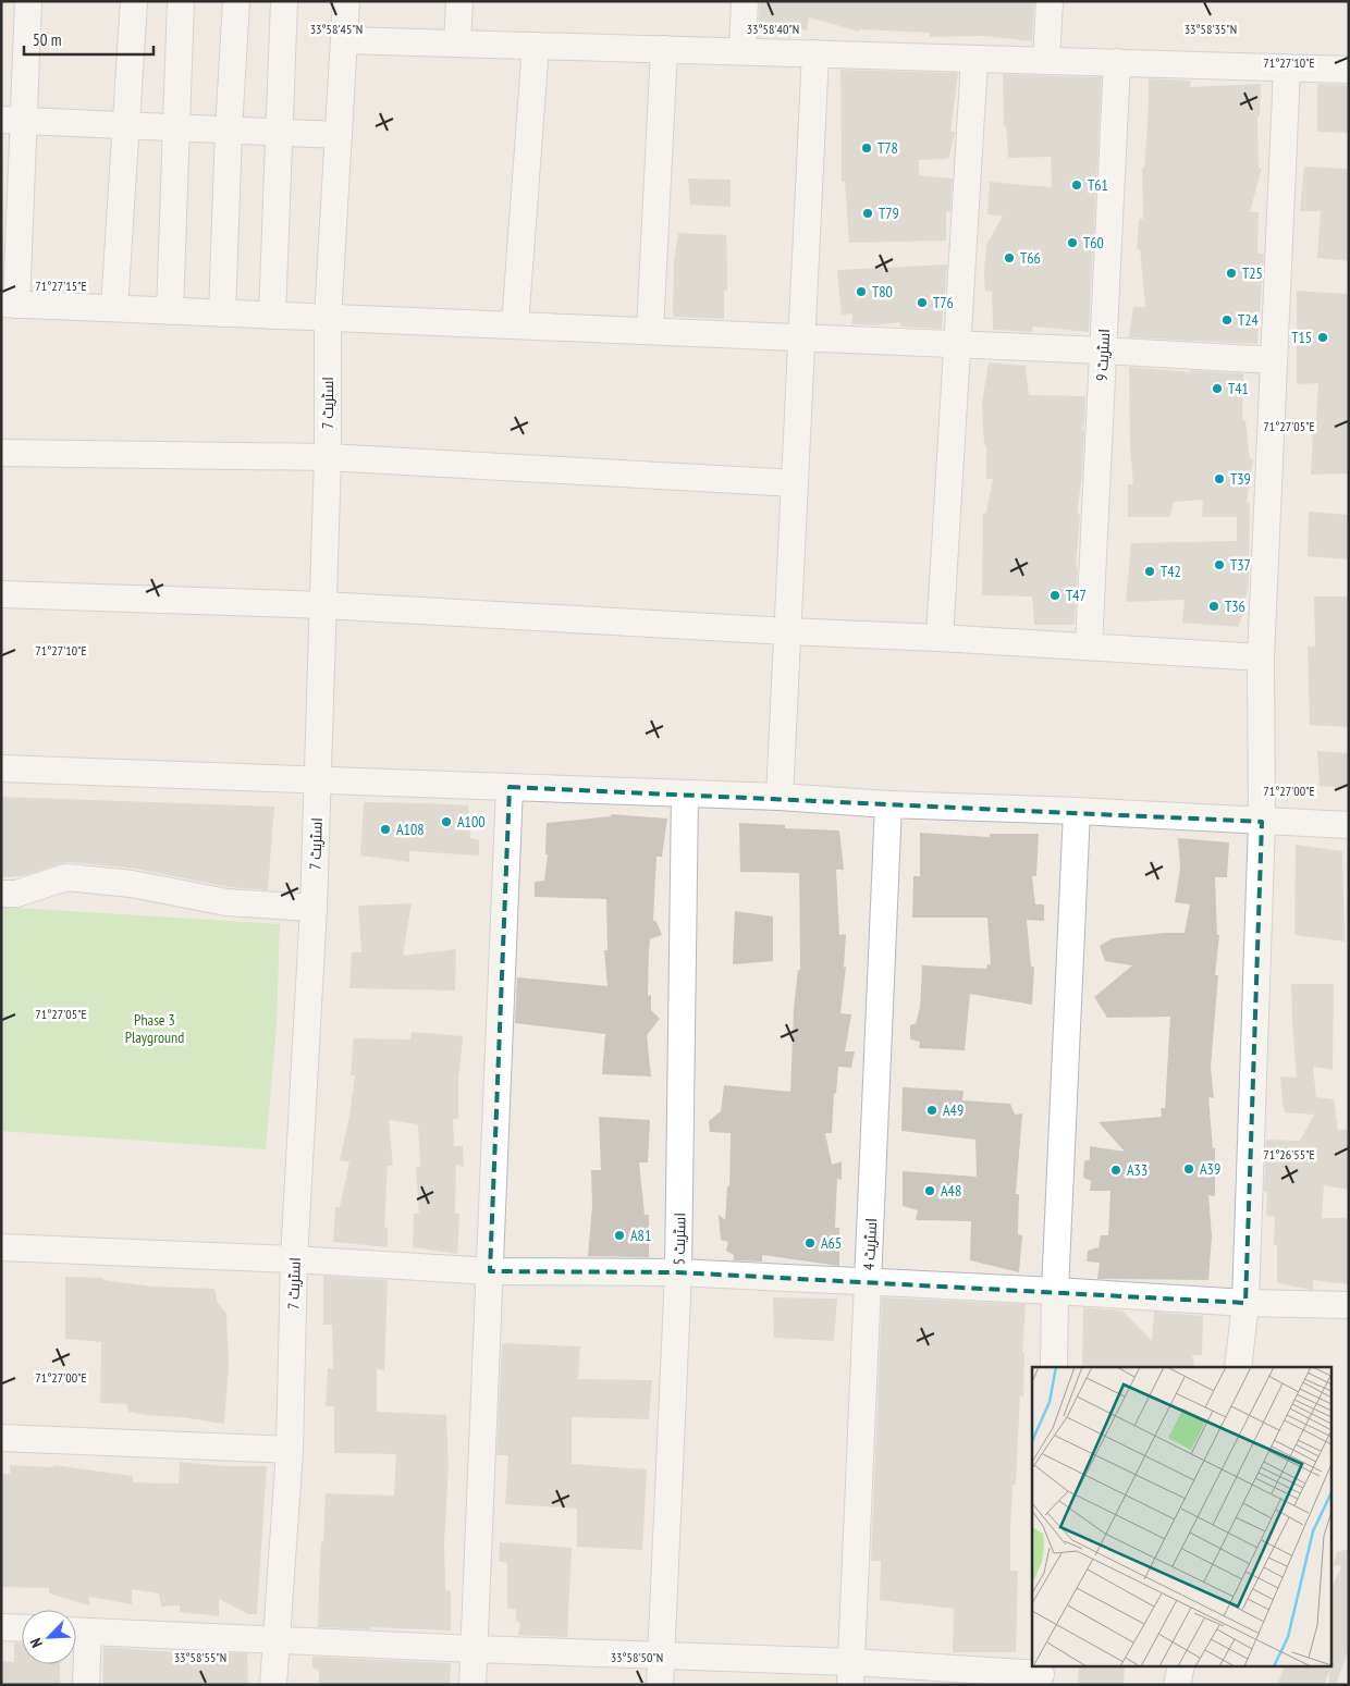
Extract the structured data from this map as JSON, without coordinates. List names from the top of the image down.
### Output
{
  "streets": {
    "street": [
      "اسٹریٹ 9",
      "اسٹریٹ 7",
      "اسٹریٹ 5",
      "اسٹریٹ 4"
    ]
  },
  "parks": ["Phase 3 Playground"],
  "places": [
    "T78",
    "T61",
    "T79",
    "T60",
    "T66",
    "T25",
    "T80",
    "T76",
    "T24",
    "T15",
    "T41",
    "T39",
    "T37",
    "T42",
    "T47",
    "T36",
    "A100",
    "A108",
    "A49",
    "A39",
    "A33",
    "A48",
    "A81",
    "A65"
  ],
  "scale_bar": "50 m",
  "north": "bottom left",
  "coordinates": [
    "33°58'35\"N",
    "33°58'45\"N",
    "33°58'40\"N",
    "71°27'10\"E",
    "71°27'15\"E",
    "71°27'05\"E",
    "71°27'00\"E",
    "71°26'55\"E",
    "33°58'55\"N",
    "33°58'50\"N"
  ]
}
